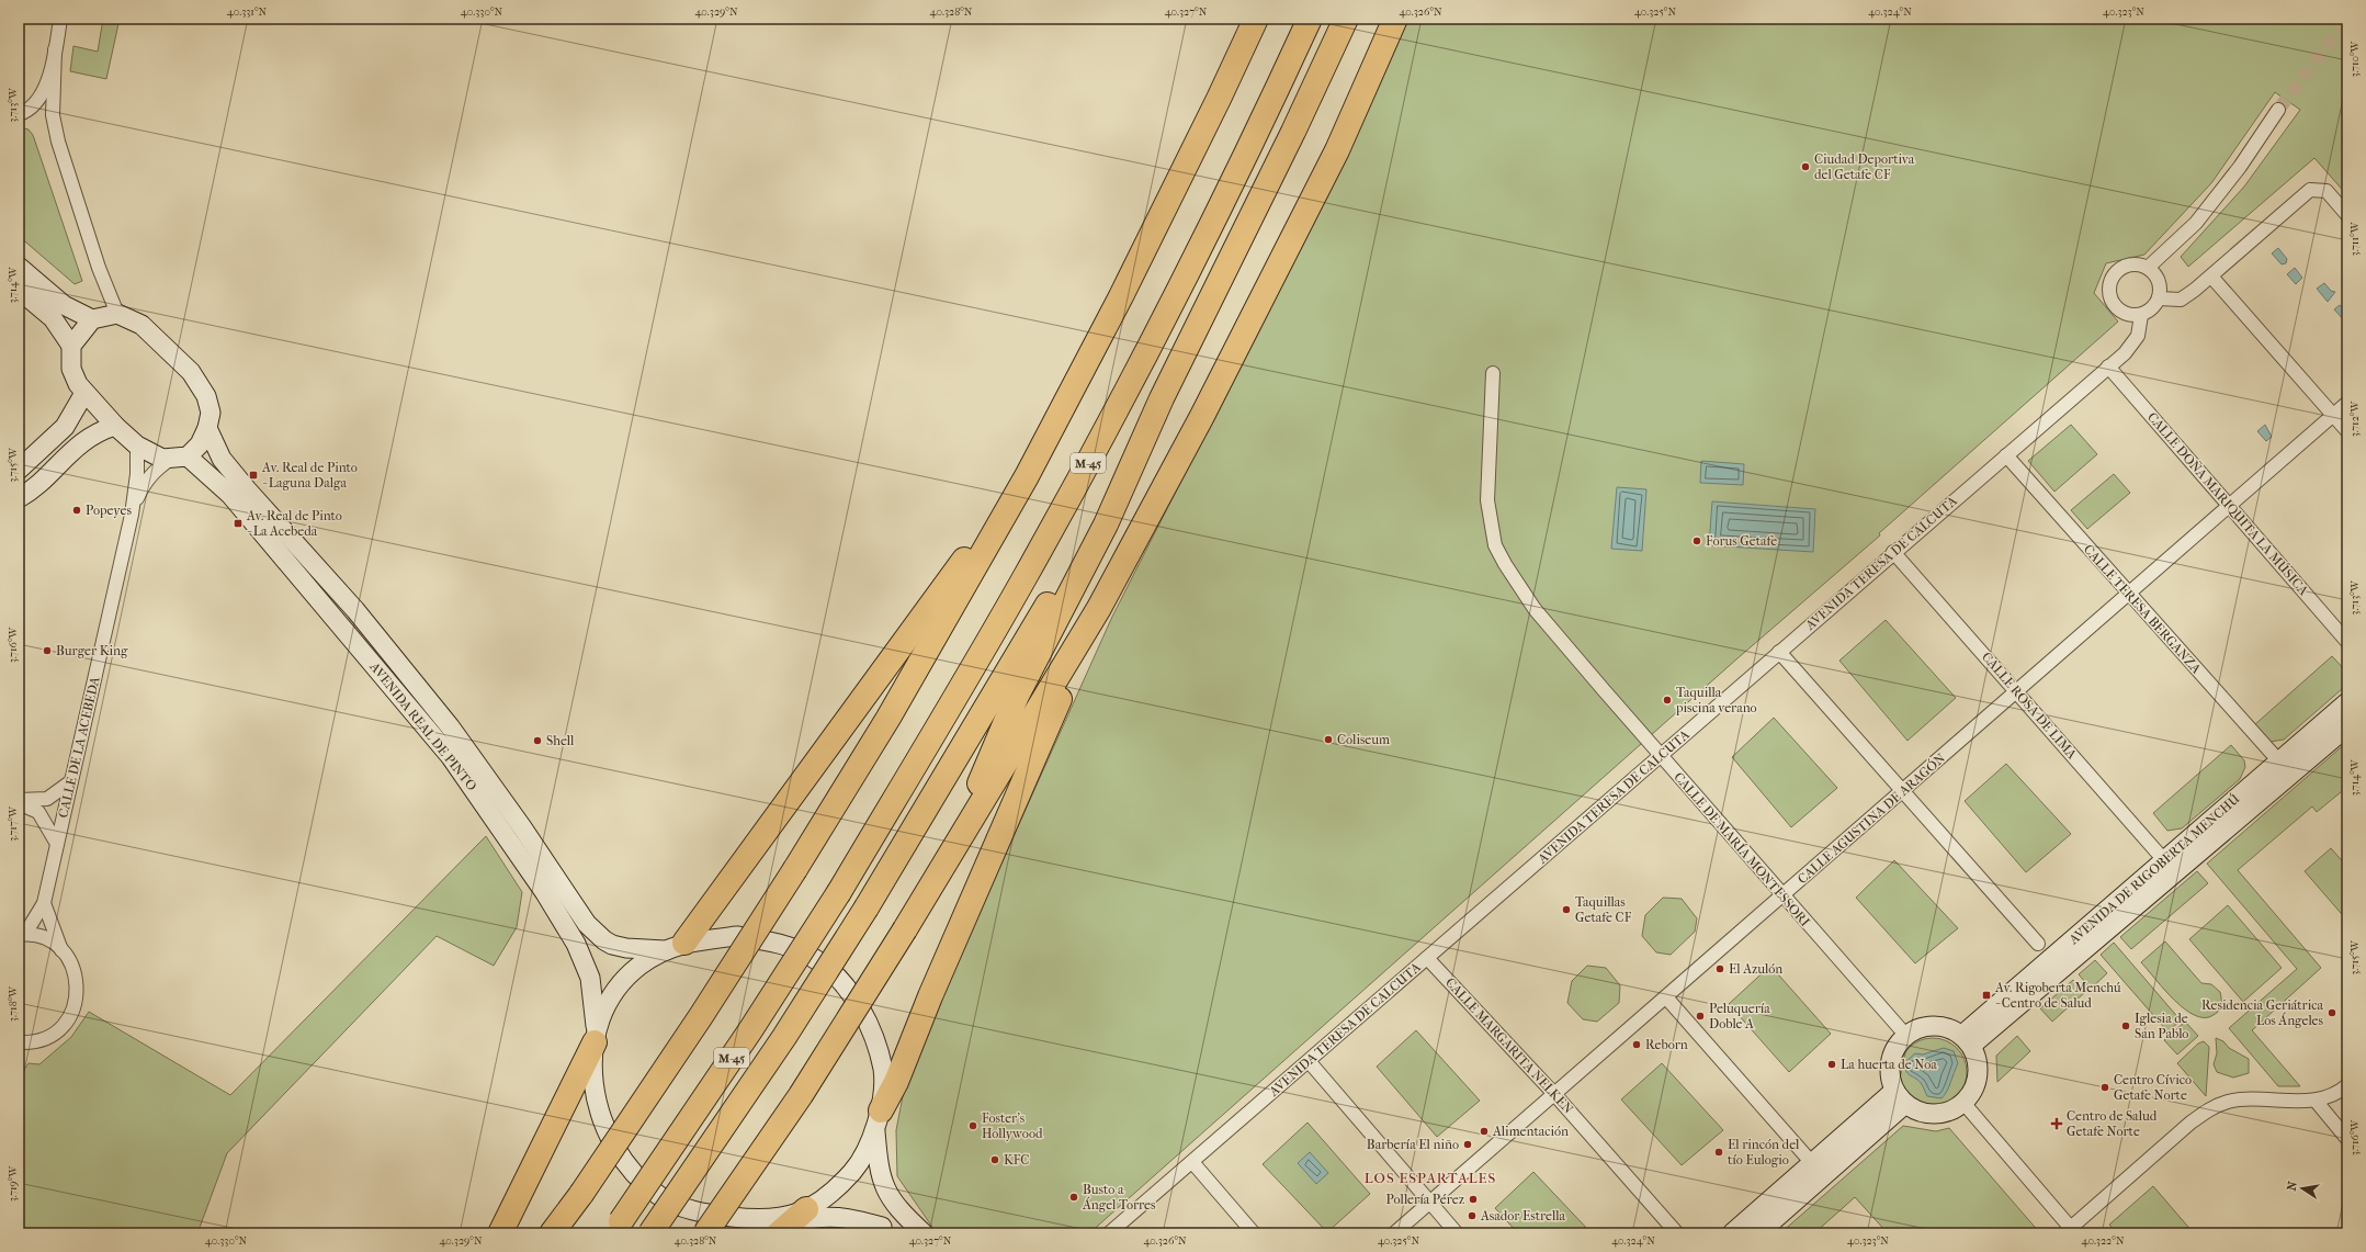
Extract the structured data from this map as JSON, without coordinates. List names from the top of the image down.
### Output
{
  "streets": {
    "highway": ["M-45"],
    "main road": ["AVENIDA REAL DE PINTO", "AVENIDA DE RIGOBERTA MENCHÚ"],
    "street": [
      "CALLE DOÑA MARIQUITA LA MÚSICA",
      "AVENIDA TERESA DE CALCUTA",
      "CALLE TERESA BERGANZA",
      "CALLE ROSA DE LIMA",
      "CALLE DE LA ACEBEDA",
      "CALLE AGUSTINA DE ARAGÓN",
      "CALLE DE MARÍA MONTESSORI",
      "CALLE MARGARITA NELKEN"
    ]
  },
  "crossings": [
    ["CALLE DOÑA MARIQUITA LA MÚSICA", "AVENIDA TERESA DE CALCUTA"],
    ["CALLE DOÑA MARIQUITA LA MÚSICA", "CALLE AGUSTINA DE ARAGÓN"],
    ["AVENIDA TERESA DE CALCUTA", "CALLE TERESA BERGANZA"],
    ["AVENIDA TERESA DE CALCUTA", "CALLE ROSA DE LIMA"],
    ["AVENIDA TERESA DE CALCUTA", "CALLE DE MARÍA MONTESSORI"],
    ["AVENIDA TERESA DE CALCUTA", "CALLE MARGARITA NELKEN"],
    ["CALLE TERESA BERGANZA", "CALLE AGUSTINA DE ARAGÓN"],
    ["CALLE TERESA BERGANZA", "AVENIDA DE RIGOBERTA MENCHÚ"],
    ["CALLE ROSA DE LIMA", "CALLE AGUSTINA DE ARAGÓN"],
    ["CALLE ROSA DE LIMA", "AVENIDA DE RIGOBERTA MENCHÚ"],
    ["AVENIDA REAL DE PINTO", "CALLE DE LA ACEBEDA"],
    ["CALLE AGUSTINA DE ARAGÓN", "CALLE DE MARÍA MONTESSORI"],
    ["CALLE AGUSTINA DE ARAGÓN", "CALLE MARGARITA NELKEN"],
    ["CALLE DE MARÍA MONTESSORI", "AVENIDA DE RIGOBERTA MENCHÚ"]
  ],
  "districts": ["LOS ESPARTALES"],
  "places": {
    "other": [
      "Ciudad Deportiva del Getafe CF",
      "Popeyes",
      "Forus Getafe",
      "Burger King",
      "Taquilla piscina verano",
      "Coliseum",
      "Shell",
      "Taquillas Getafe CF",
      "El Azulón",
      "Residencia Geriátrica Los Ángeles",
      "Peluquería Doble A",
      "Iglesia de San Pablo",
      "Reborn",
      "La huerta de Noa",
      "Centro Cívico Getafe Norte",
      "Foster's Hollywood",
      "Alimentación",
      "Barbería El niño",
      "El rincón del tío Eulogio",
      "KFC",
      "Busto a Ángel Torres",
      "Pollería Pérez",
      "Asador Estrella"
    ],
    "transit": ["Av. Real de Pinto - Laguna Dalga", "Av. Real de Pinto - La Acebeda", "Av. Rigoberta Menchú - Centro de Salud"],
    "health": ["Centro de Salud Getafe Norte"]
  },
  "north": "left",
  "coordinates": [
    "40.331°N",
    "40.330°N",
    "40.329°N",
    "40.328°N",
    "40.327°N",
    "40.326°N",
    "40.325°N",
    "40.324°N",
    "40.323°N",
    "3.710°W",
    "3.713°W",
    "3.711°W",
    "3.714°W",
    "3.712°W",
    "3.715°W",
    "3.716°W",
    "3.717°W",
    "3.718°W",
    "3.719°W",
    "40.322°N"
  ]
}
